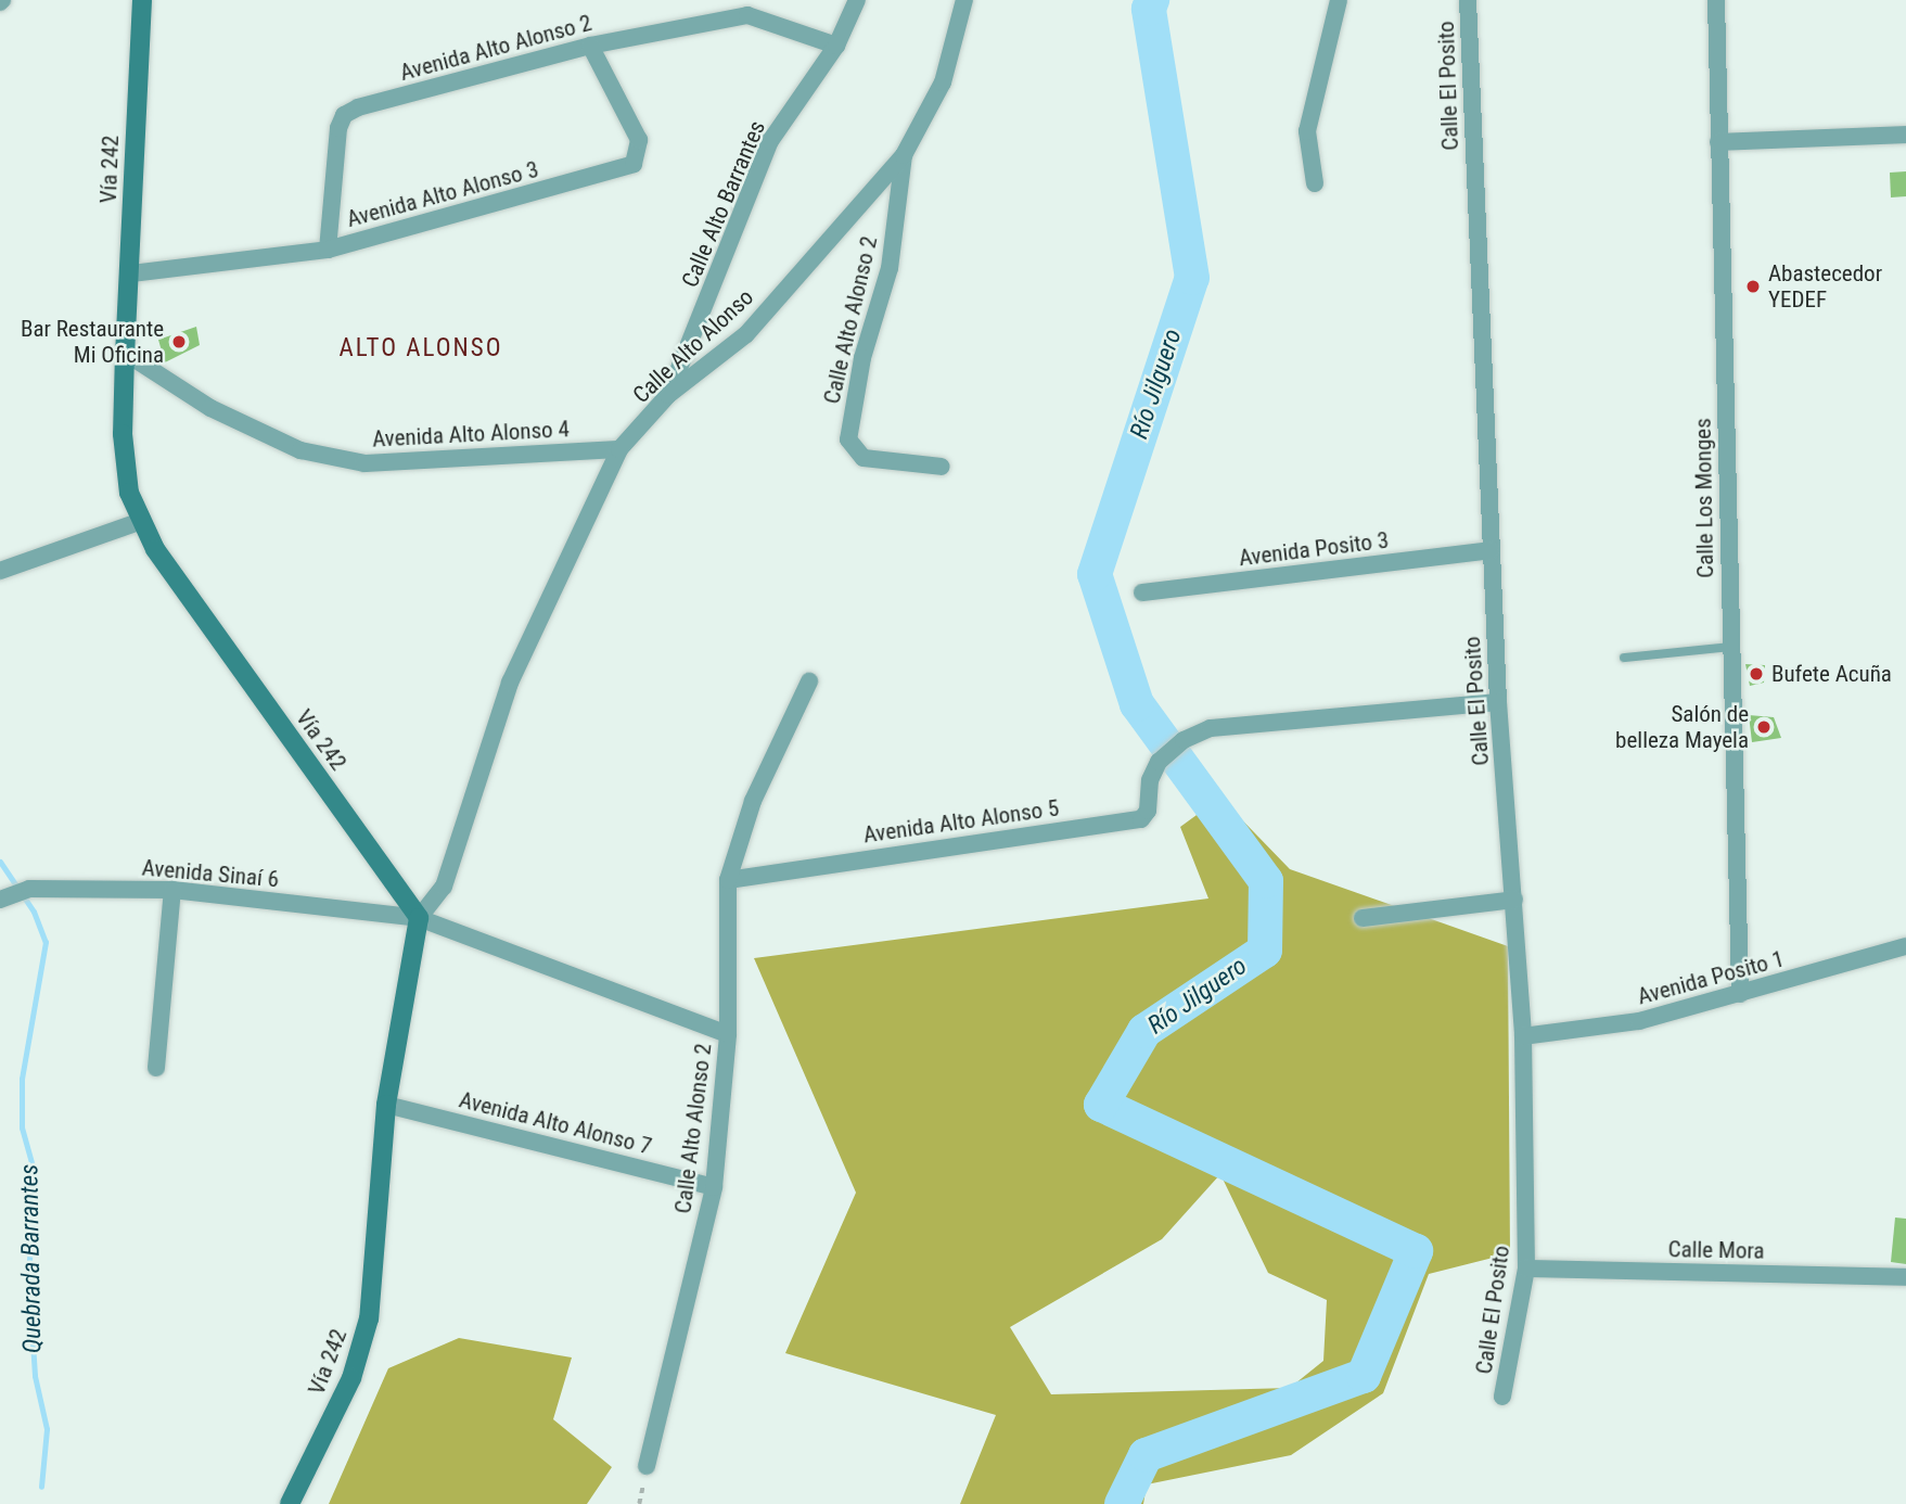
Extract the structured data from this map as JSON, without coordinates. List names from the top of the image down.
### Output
{
  "streets": {
    "main road": ["Vía 242"],
    "street": [
      "Avenida Alto Alonso 2",
      "Calle El Posito",
      "Avenida Alto Alonso 3",
      "Calle Alto Barrantes",
      "Calle Alto Alonso 2",
      "Calle Alto Alonso",
      "Avenida Alto Alonso 4",
      "Calle Los Monges",
      "Avenida Posito 3",
      "Avenida Alto Alonso 5",
      "Avenida Sinaí 6",
      "Avenida Posito 1",
      "Avenida Alto Alonso 7",
      "Calle Mora"
    ]
  },
  "crossings": [
    ["Avenida Alto Alonso 2", "Avenida Alto Alonso 3"],
    ["Avenida Alto Alonso 2", "Calle Alto Barrantes"],
    ["Calle El Posito", "Avenida Posito 3"],
    ["Calle El Posito", "Avenida Alto Alonso 5"],
    ["Calle El Posito", "Avenida Posito 1"],
    ["Calle El Posito", "Calle Mora"],
    ["Vía 242", "Avenida Alto Alonso 3"],
    ["Vía 242", "Calle Alto Alonso"],
    ["Vía 242", "Avenida Alto Alonso 4"],
    ["Vía 242", "Avenida Sinaí 6"],
    ["Vía 242", "Avenida Alto Alonso 7"],
    ["Calle Alto Barrantes", "Calle Alto Alonso"],
    ["Calle Alto Alonso 2", "Calle Alto Alonso"],
    ["Calle Alto Alonso 2", "Avenida Alto Alonso 5"],
    ["Calle Alto Alonso 2", "Avenida Sinaí 6"],
    ["Calle Alto Alonso 2", "Avenida Alto Alonso 7"],
    ["Calle Alto Alonso", "Avenida Alto Alonso 4"],
    ["Calle Alto Alonso", "Avenida Sinaí 6"],
    ["Calle Los Monges", "Avenida Posito 1"]
  ],
  "districts": ["ALTO ALONSO"],
  "water": ["Río Jilguero", "Quebrada Barrantes"],
  "places": [
    "Abastecedor YEDEF",
    "Bar Restaurante Mi Oficina",
    "Bufete Acuña",
    "Salón de belleza Mayela"
  ]
}
